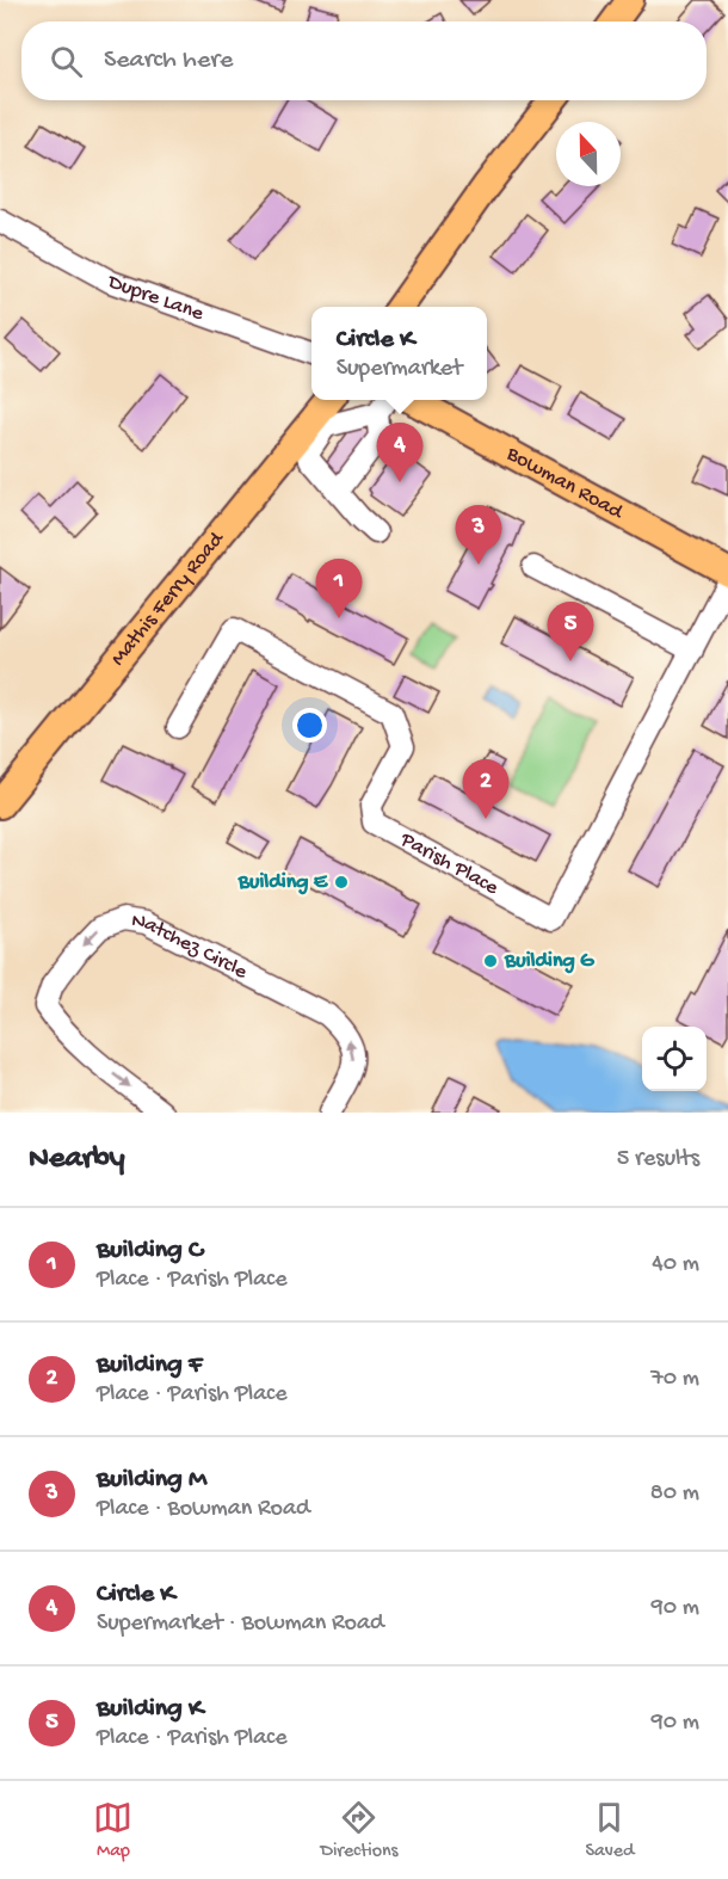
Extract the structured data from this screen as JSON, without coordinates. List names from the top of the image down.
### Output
{
  "streets": {
    "main road": ["Bowman Road", "Mathis Ferry Road"],
    "street": ["Dupre Lane", "Parish Place", "Natchez Circle"]
  },
  "places": ["Building E", "Building G"],
  "north": "top",
  "page": {
    "search": "Search here",
    "popup": ["Circle K", "Supermarket"],
    "pins": [
      "4",
      "3",
      "1",
      "5",
      "2"
    ],
    "heading": ["Nearby", "5 results"],
    "list": [
      {
        "mark": "1",
        "name": "Building C",
        "note": "Place · Parish Place",
        "value": "40 m"
      },
      {
        "mark": "2",
        "name": "Building F",
        "note": "Place · Parish Place",
        "value": "70 m"
      },
      {
        "mark": "3",
        "name": "Building M",
        "note": "Place · Bowman Road",
        "value": "80 m"
      },
      {
        "mark": "4",
        "name": "Circle K",
        "note": "Supermarket · Bowman Road",
        "value": "90 m"
      },
      {
        "mark": "5",
        "name": "Building K",
        "note": "Place · Parish Place",
        "value": "90 m"
      }
    ],
    "nav": ["Map", "Directions", "Saved"]
  }
}
